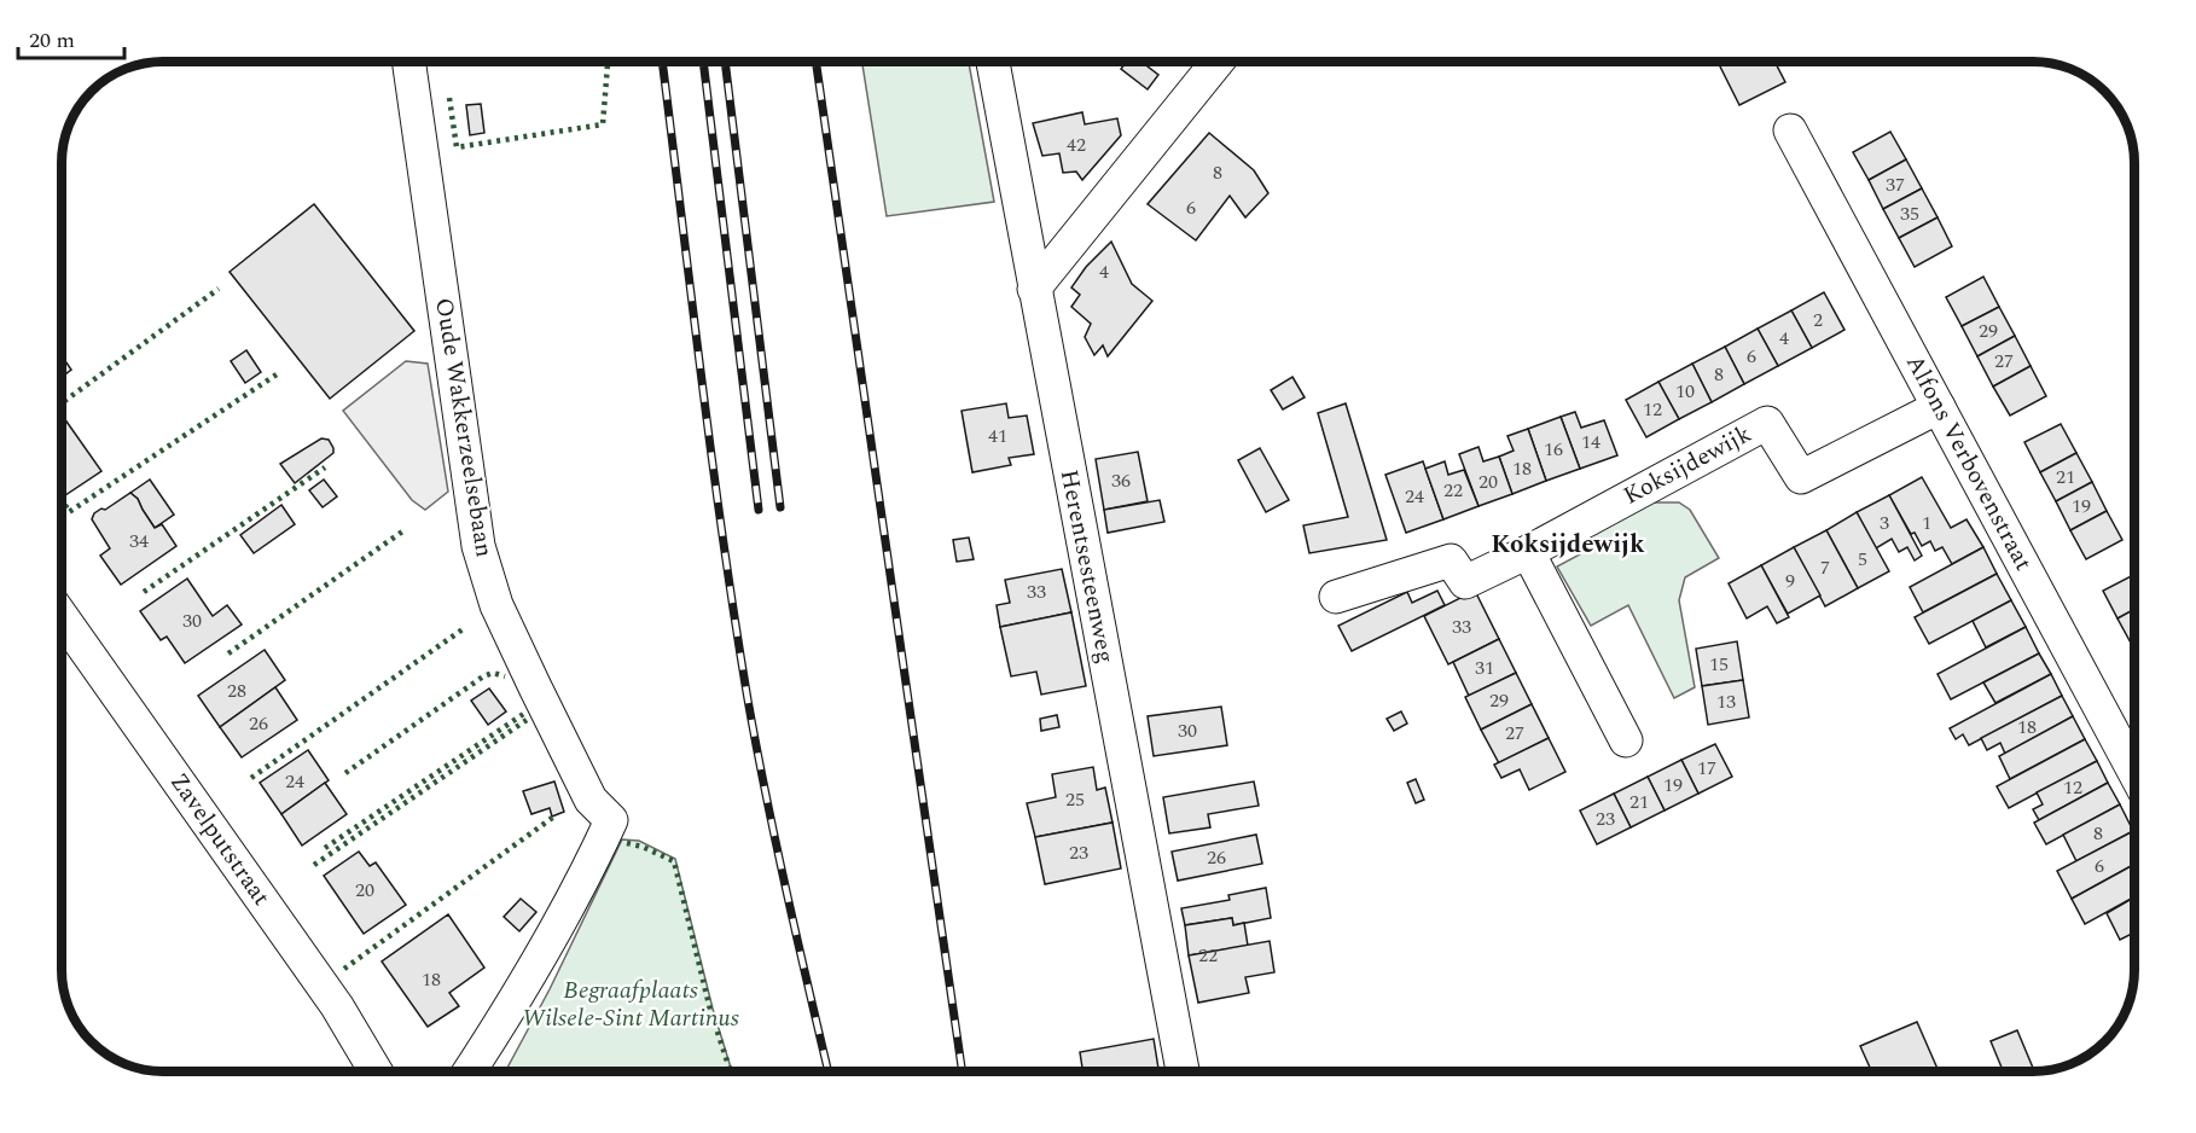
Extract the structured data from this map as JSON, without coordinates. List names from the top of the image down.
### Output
{
  "streets": {
    "street": [
      "Oude Wakkerzeelsebaan",
      "Alfons Verbovenstraat",
      "Koksijdewijk",
      "Herentsesteenweg",
      "Zavelputstraat"
    ]
  },
  "crossings": [
    ["Alfons Verbovenstraat", "Koksijdewijk"]
  ],
  "districts": ["Koksijdewijk"],
  "parks": ["Begraafplaats Wilsele-Sint Martinus"],
  "house_numbers": [
    "42",
    "8",
    "37",
    "6",
    "35",
    "4",
    "2",
    "29",
    "4",
    "6",
    "27",
    "8",
    "10",
    "12",
    "41",
    "14",
    "16",
    "18",
    "21",
    "36",
    "20",
    "22",
    "24",
    "19",
    "3",
    "1",
    "34",
    "5",
    "7",
    "9",
    "33",
    "30",
    "33",
    "15",
    "31",
    "28",
    "29",
    "13",
    "26",
    "18",
    "30",
    "27",
    "17",
    "24",
    "19",
    "12",
    "25",
    "21",
    "23",
    "8",
    "23",
    "26",
    "6",
    "20",
    "22",
    "18"
  ],
  "scale_bar": "20 m"
}
